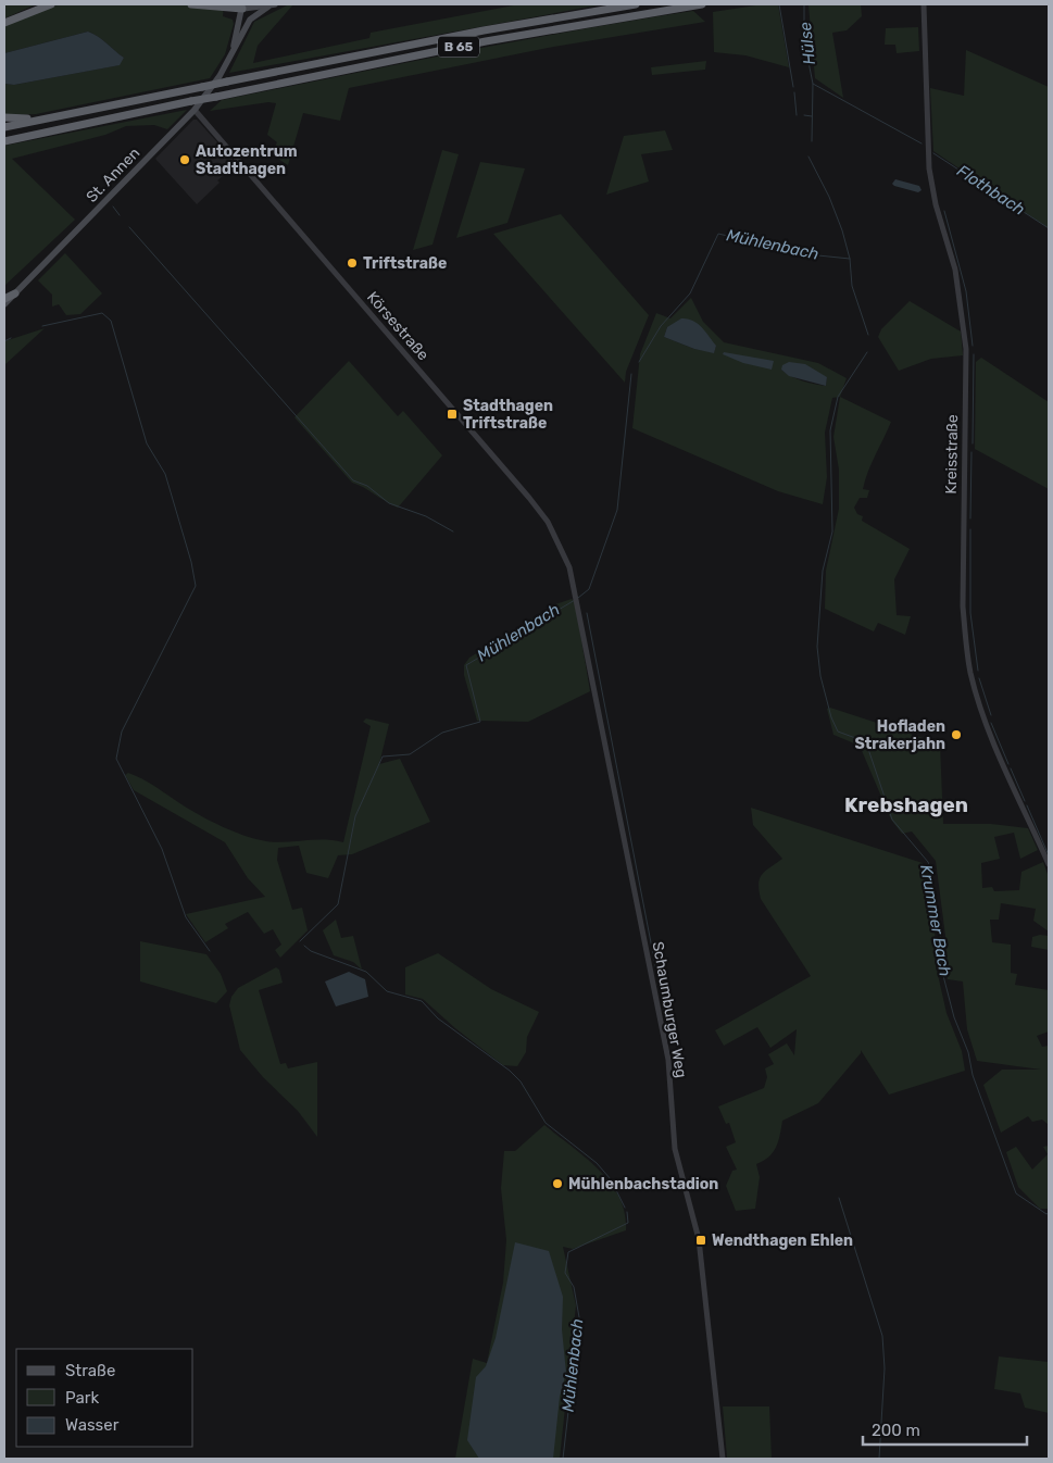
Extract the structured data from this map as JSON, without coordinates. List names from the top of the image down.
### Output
{
  "streets": {
    "highway": ["B 65"],
    "main road": ["St. Annen"],
    "street": ["Körsestraße", "Kreisstraße", "Schaumburger Weg"]
  },
  "crossings": [
    ["St. Annen", "Körsestraße"],
    ["Körsestraße", "Schaumburger Weg"]
  ],
  "districts": ["Krebshagen"],
  "water": [
    "Hülse",
    "Flothbach",
    "Mühlenbach",
    "Krummer Bach"
  ],
  "places": {
    "other": [
      "Autozentrum Stadthagen",
      "Triftstraße",
      "Hofladen Strakerjahn",
      "Mühlenbachstadion"
    ],
    "transit": ["Stadthagen Triftstraße", "Wendthagen Ehlen"]
  },
  "legend": ["Straße", "Park", "Wasser"],
  "scale_bar": "200 m"
}
